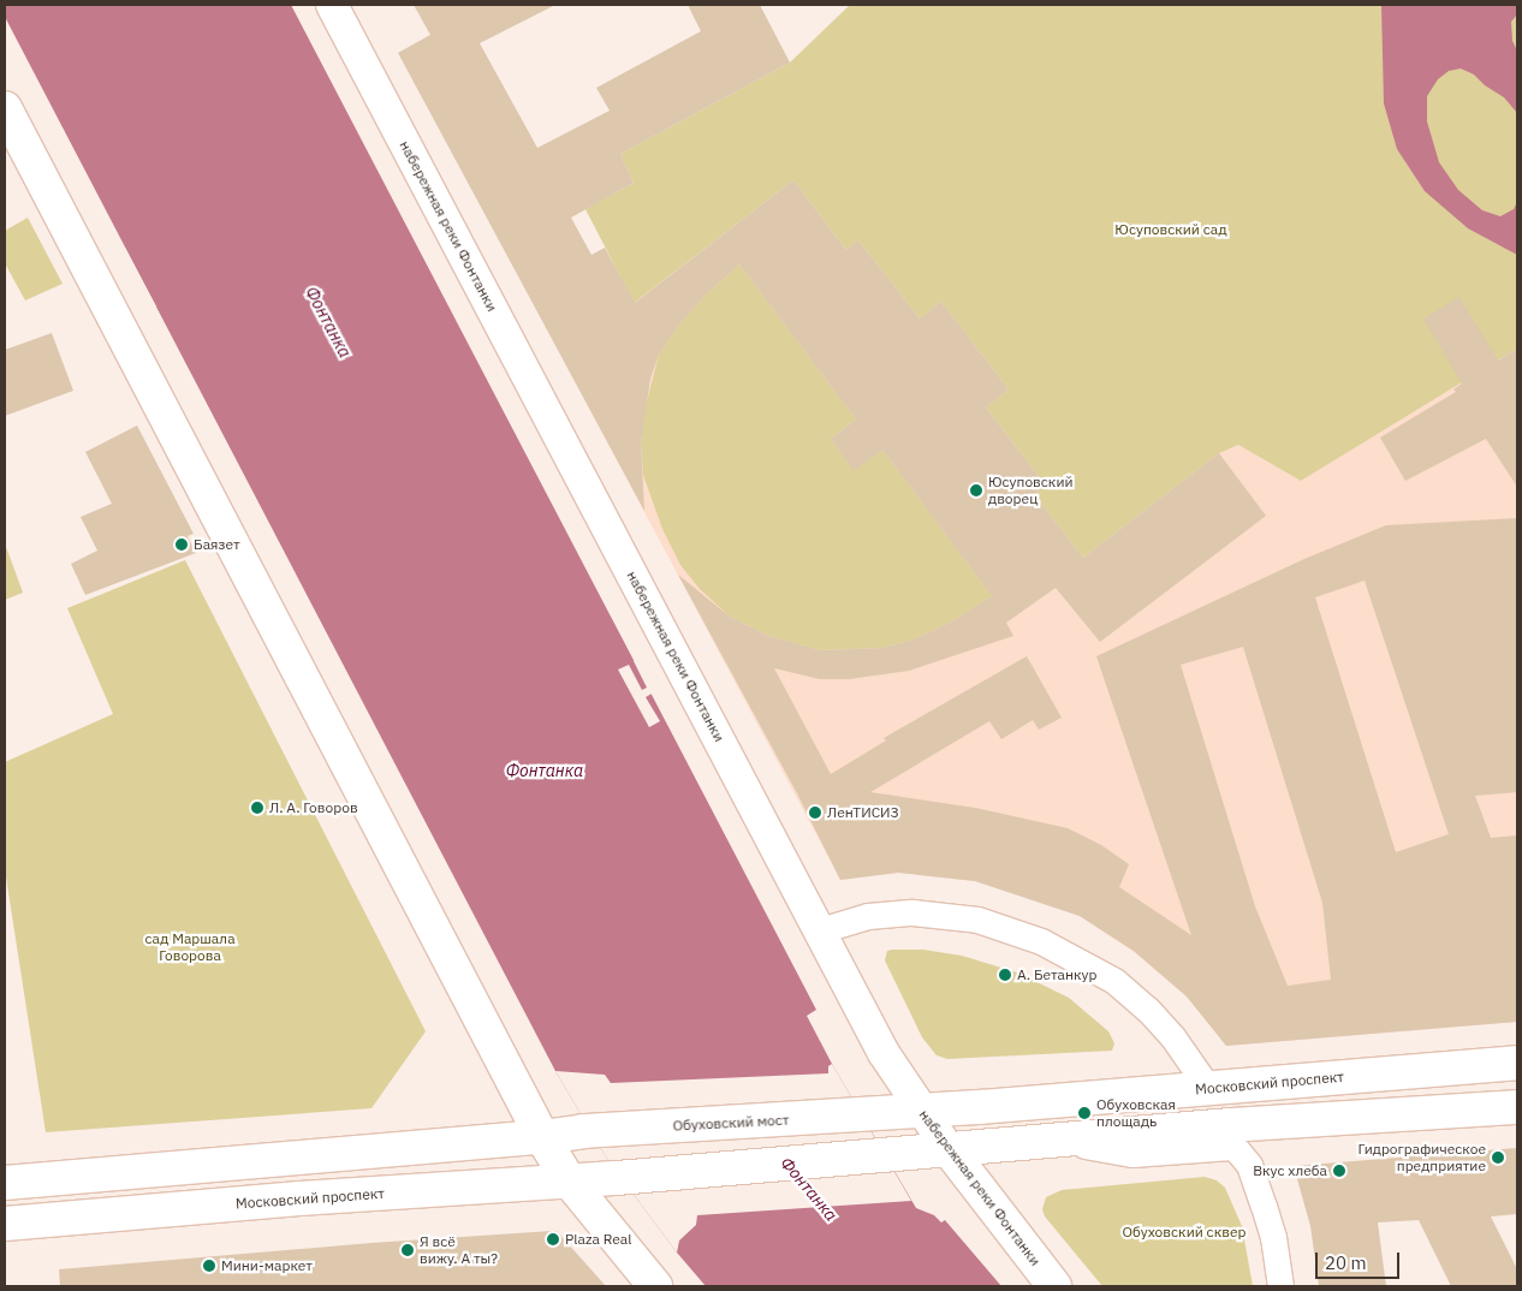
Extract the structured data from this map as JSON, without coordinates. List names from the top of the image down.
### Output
{
  "streets": {
    "main road": ["набережная реки Фонтанки", "Московский проспект", "Обуховский мост"]
  },
  "crossings": [
    ["набережная реки Фонтанки", "Московский проспект"],
    ["Московский проспект", "Обуховский мост"]
  ],
  "water": ["Фонтанка"],
  "parks": ["Юсуповский сад", "сад Маршала Говорова", "Обуховский сквер"],
  "places": [
    "Юсуповский дворец",
    "Баязет",
    "Л. А. Говоров",
    "ЛенТИСИЗ",
    "А. Бетанкур",
    "Обуховская площадь",
    "Гидрографическое предприятие",
    "Вкус хлеба",
    "Plaza Real",
    "Я всё вижу. А ты?",
    "Мини-маркет"
  ],
  "scale_bar": "20 m"
}
